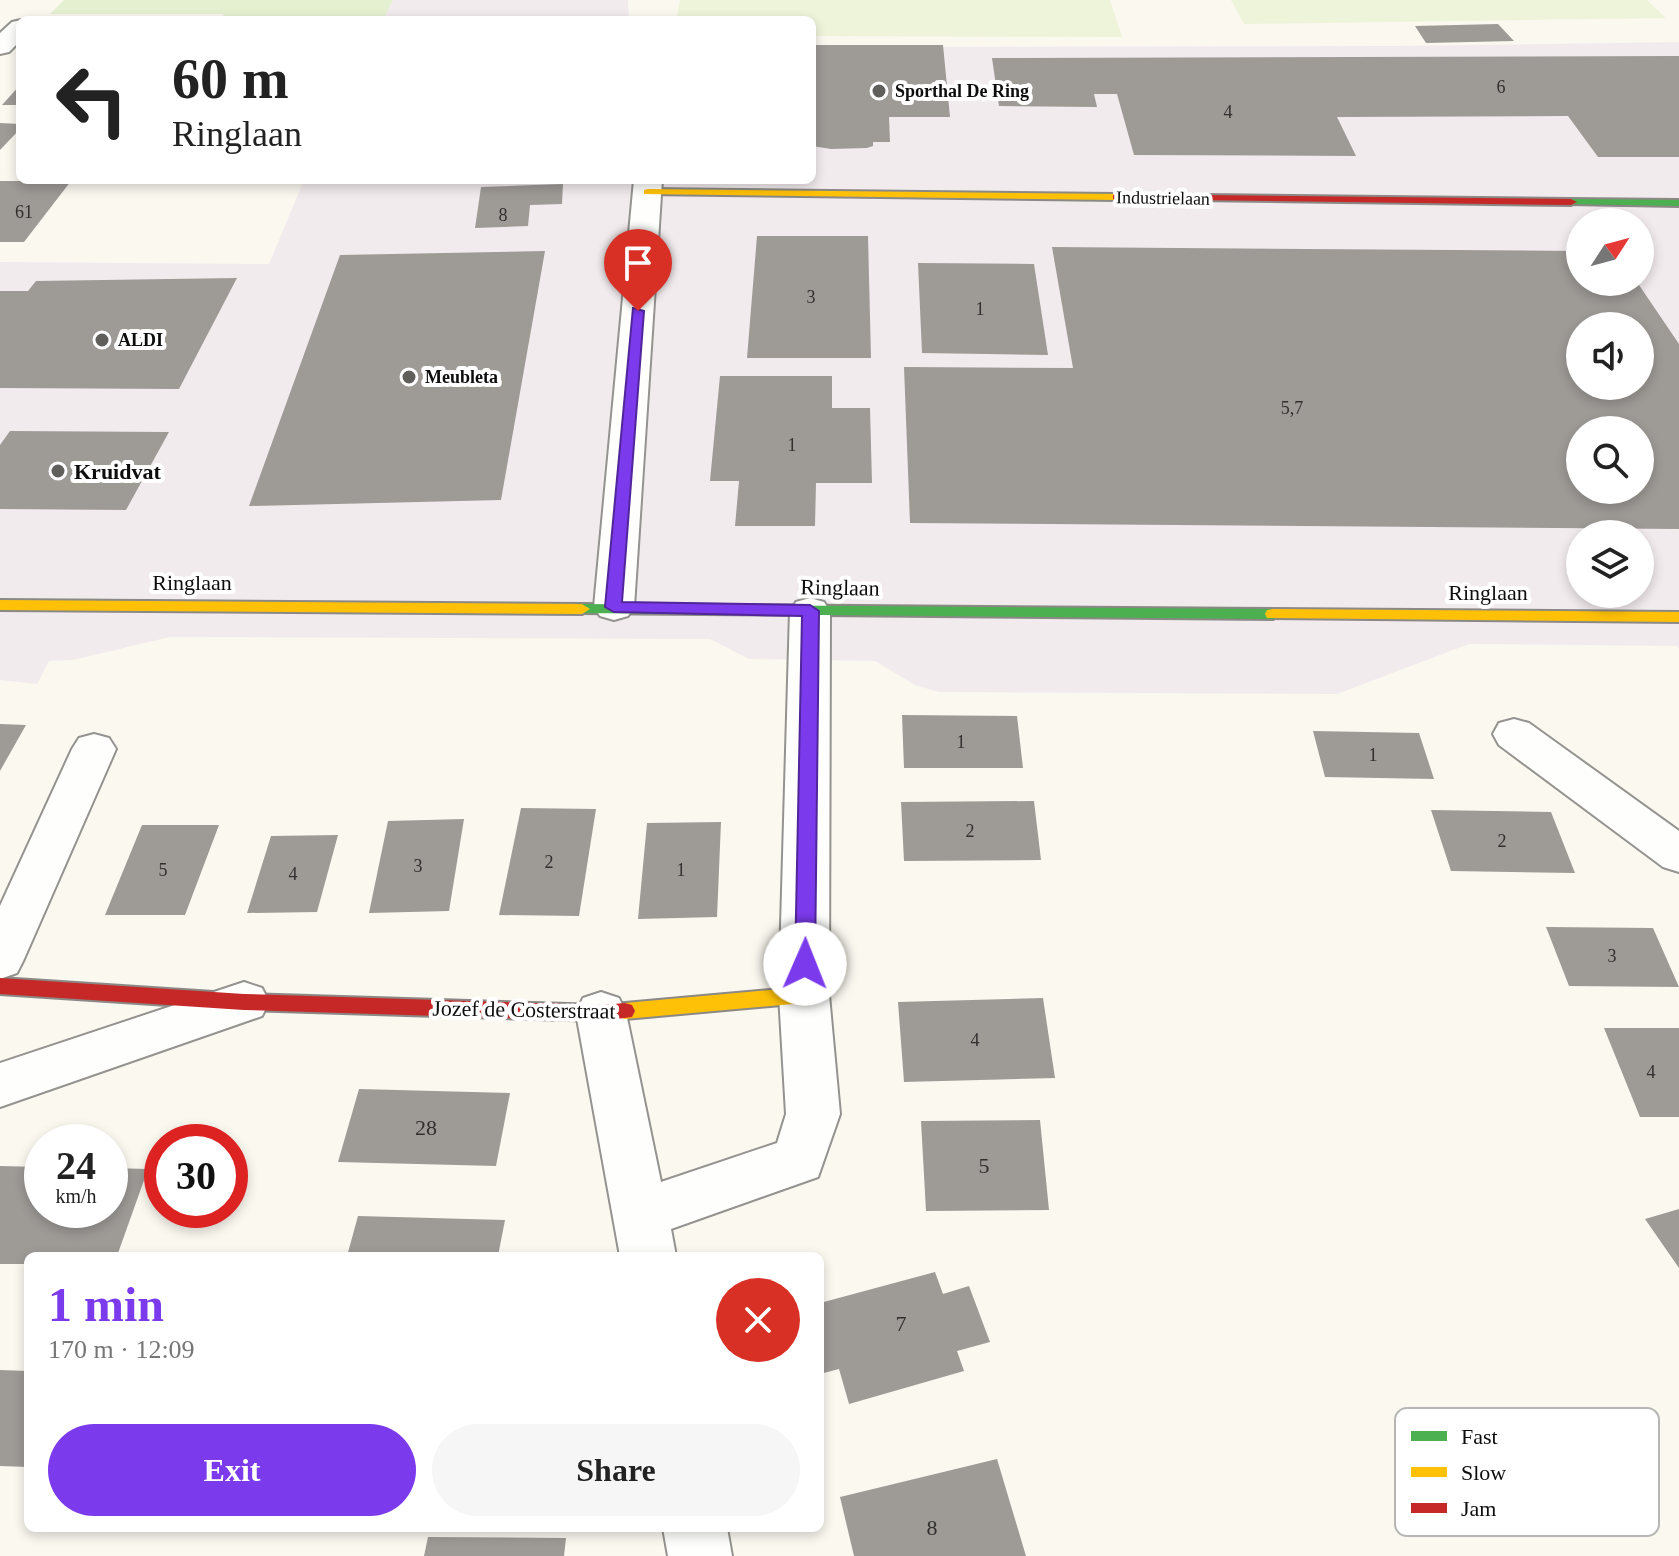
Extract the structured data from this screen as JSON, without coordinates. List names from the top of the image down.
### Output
{
  "streets": {
    "street": ["Industrielaan", "Ringlaan", "Jozef de Costerstraat"]
  },
  "places": [
    "Sporthal De Ring",
    "ALDI",
    "Meubleta",
    "Kruidvat"
  ],
  "house_numbers": [
    "6",
    "4",
    "61",
    "8",
    "3",
    "1",
    "5,7",
    "1",
    "1",
    "1",
    "2",
    "2",
    "2",
    "3",
    "5",
    "1",
    "4",
    "3",
    "4",
    "4",
    "28",
    "5",
    "7",
    "8"
  ],
  "legend": ["Fast", "Slow", "Jam"],
  "north": "top right",
  "page": {
    "turn": ["60 m", "Ringlaan"],
    "speed": "24 km/h",
    "limit": "30",
    "heading": ["1 min", "170 m · 12:09"],
    "buttons": ["Exit", "Share"]
  }
}
